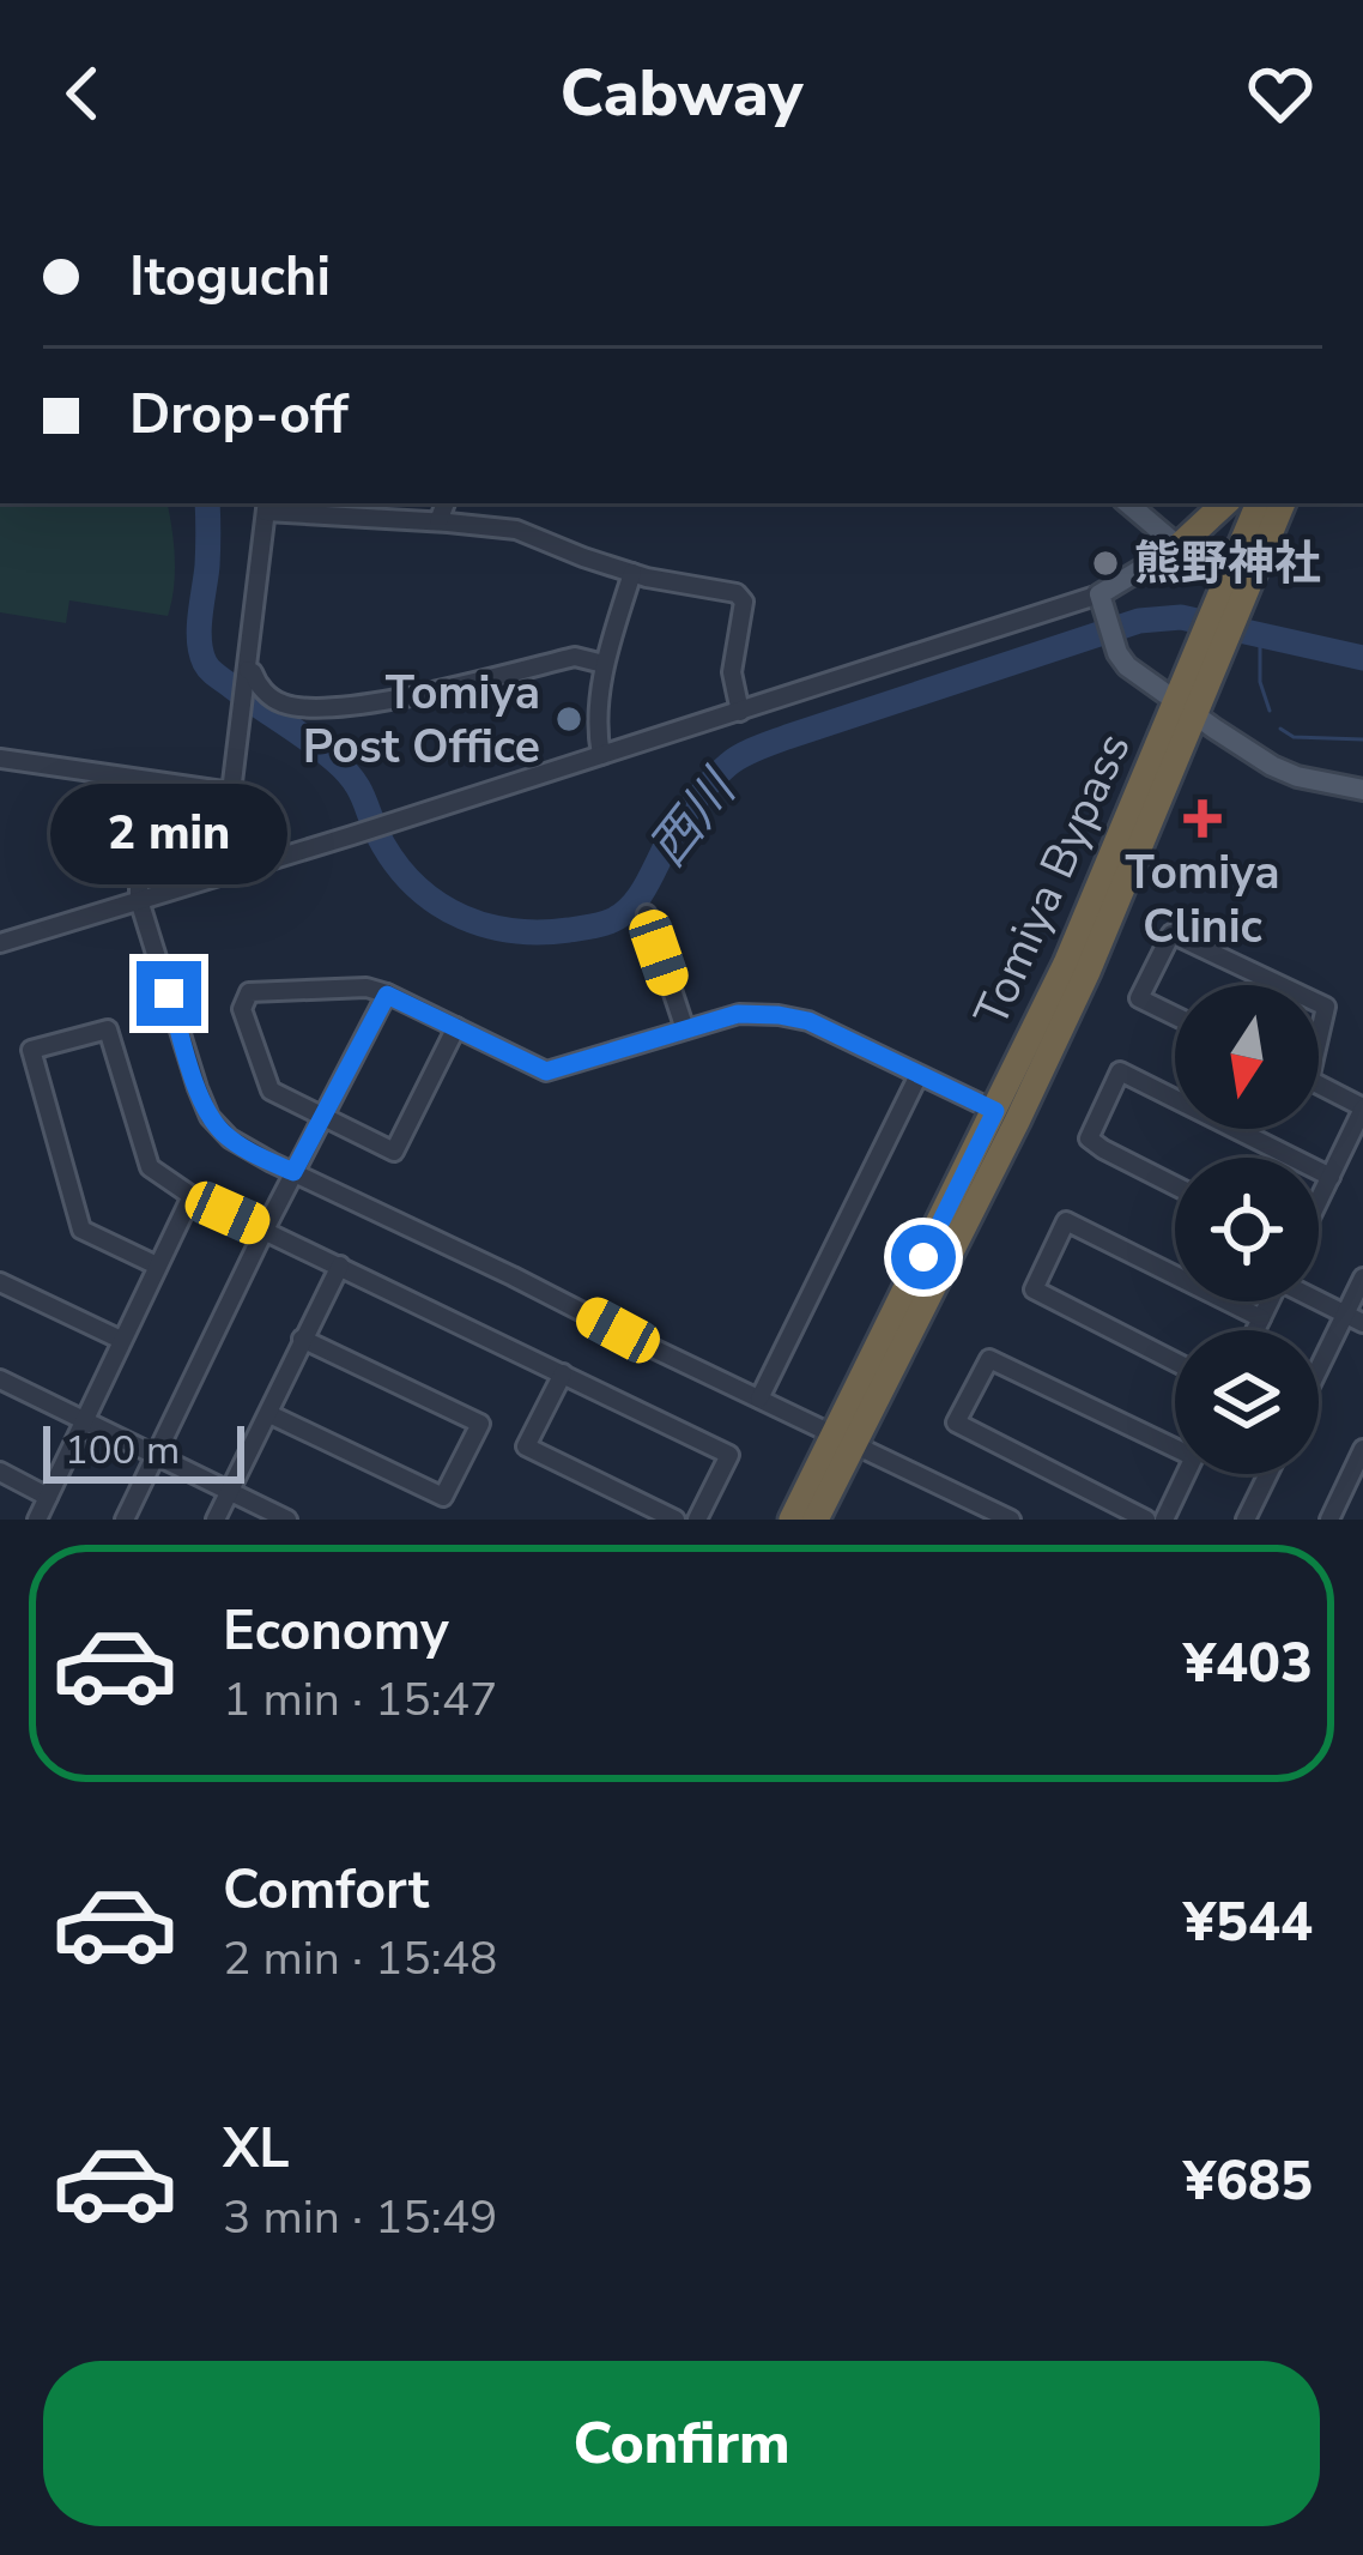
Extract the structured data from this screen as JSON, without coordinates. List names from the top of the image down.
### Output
{
  "streets": {
    "highway": ["Tomiya Bypass"]
  },
  "water": ["西川"],
  "places": {
    "other": ["熊野神社", "Tomiya Post Office"],
    "health": ["Tomiya Clinic"]
  },
  "scale_bar": "100 m",
  "north": "bottom",
  "page": {
    "header": "Cabway",
    "banner": ["Itoguchi", "Drop-off"],
    "bubble": "2 min",
    "scale": "100 m",
    "list": [
      {
        "name": "Economy",
        "note": "1 min · 15:47",
        "value": "¥403"
      },
      {
        "name": "Comfort",
        "note": "2 min · 15:48",
        "value": "¥544"
      },
      {
        "name": "XL",
        "note": "3 min · 15:49",
        "value": "¥685"
      }
    ],
    "buttons": "Confirm"
  }
}
